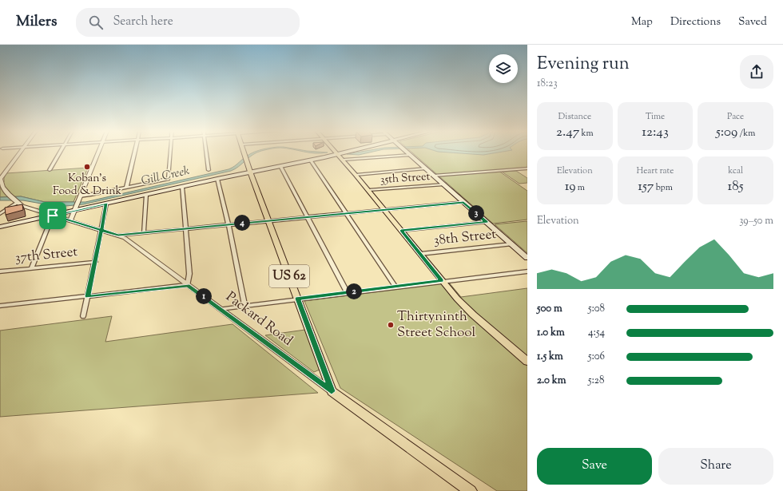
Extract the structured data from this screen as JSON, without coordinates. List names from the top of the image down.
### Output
{
  "streets": {
    "main road": ["US 62", "Packard Road"],
    "street": ["35th Street", "38th Street", "37th Street"]
  },
  "crossings": [
    ["US 62", "Packard Road"]
  ],
  "water": ["Gill Creek"],
  "places": ["Koban's Food & Drink", "Thirtyninth Street School"],
  "page": {
    "header": "Milers",
    "search": "Search here",
    "nav": ["Map", "Directions", "Saved"],
    "heading": ["Evening run", "18:23"],
    "stats": [
      ["Distance", "2.47 km"],
      ["Time", "12:43"],
      ["Pace", "5:09 /km"],
      ["Elevation", "19 m"],
      ["Heart rate", "157 bpm"],
      ["kcal", "185"]
    ],
    "pins": [
      "3",
      "4",
      "2",
      "1"
    ],
    "chart": ["Elevation", "39–50 m"],
    "list": [
      {
        "name": "500 m",
        "note": "5:08"
      },
      {
        "name": "1.0 km",
        "note": "4:54"
      },
      {
        "name": "1.5 km",
        "note": "5:06"
      },
      {
        "name": "2.0 km",
        "note": "5:28"
      }
    ],
    "buttons": ["Save", "Share"]
  }
}
